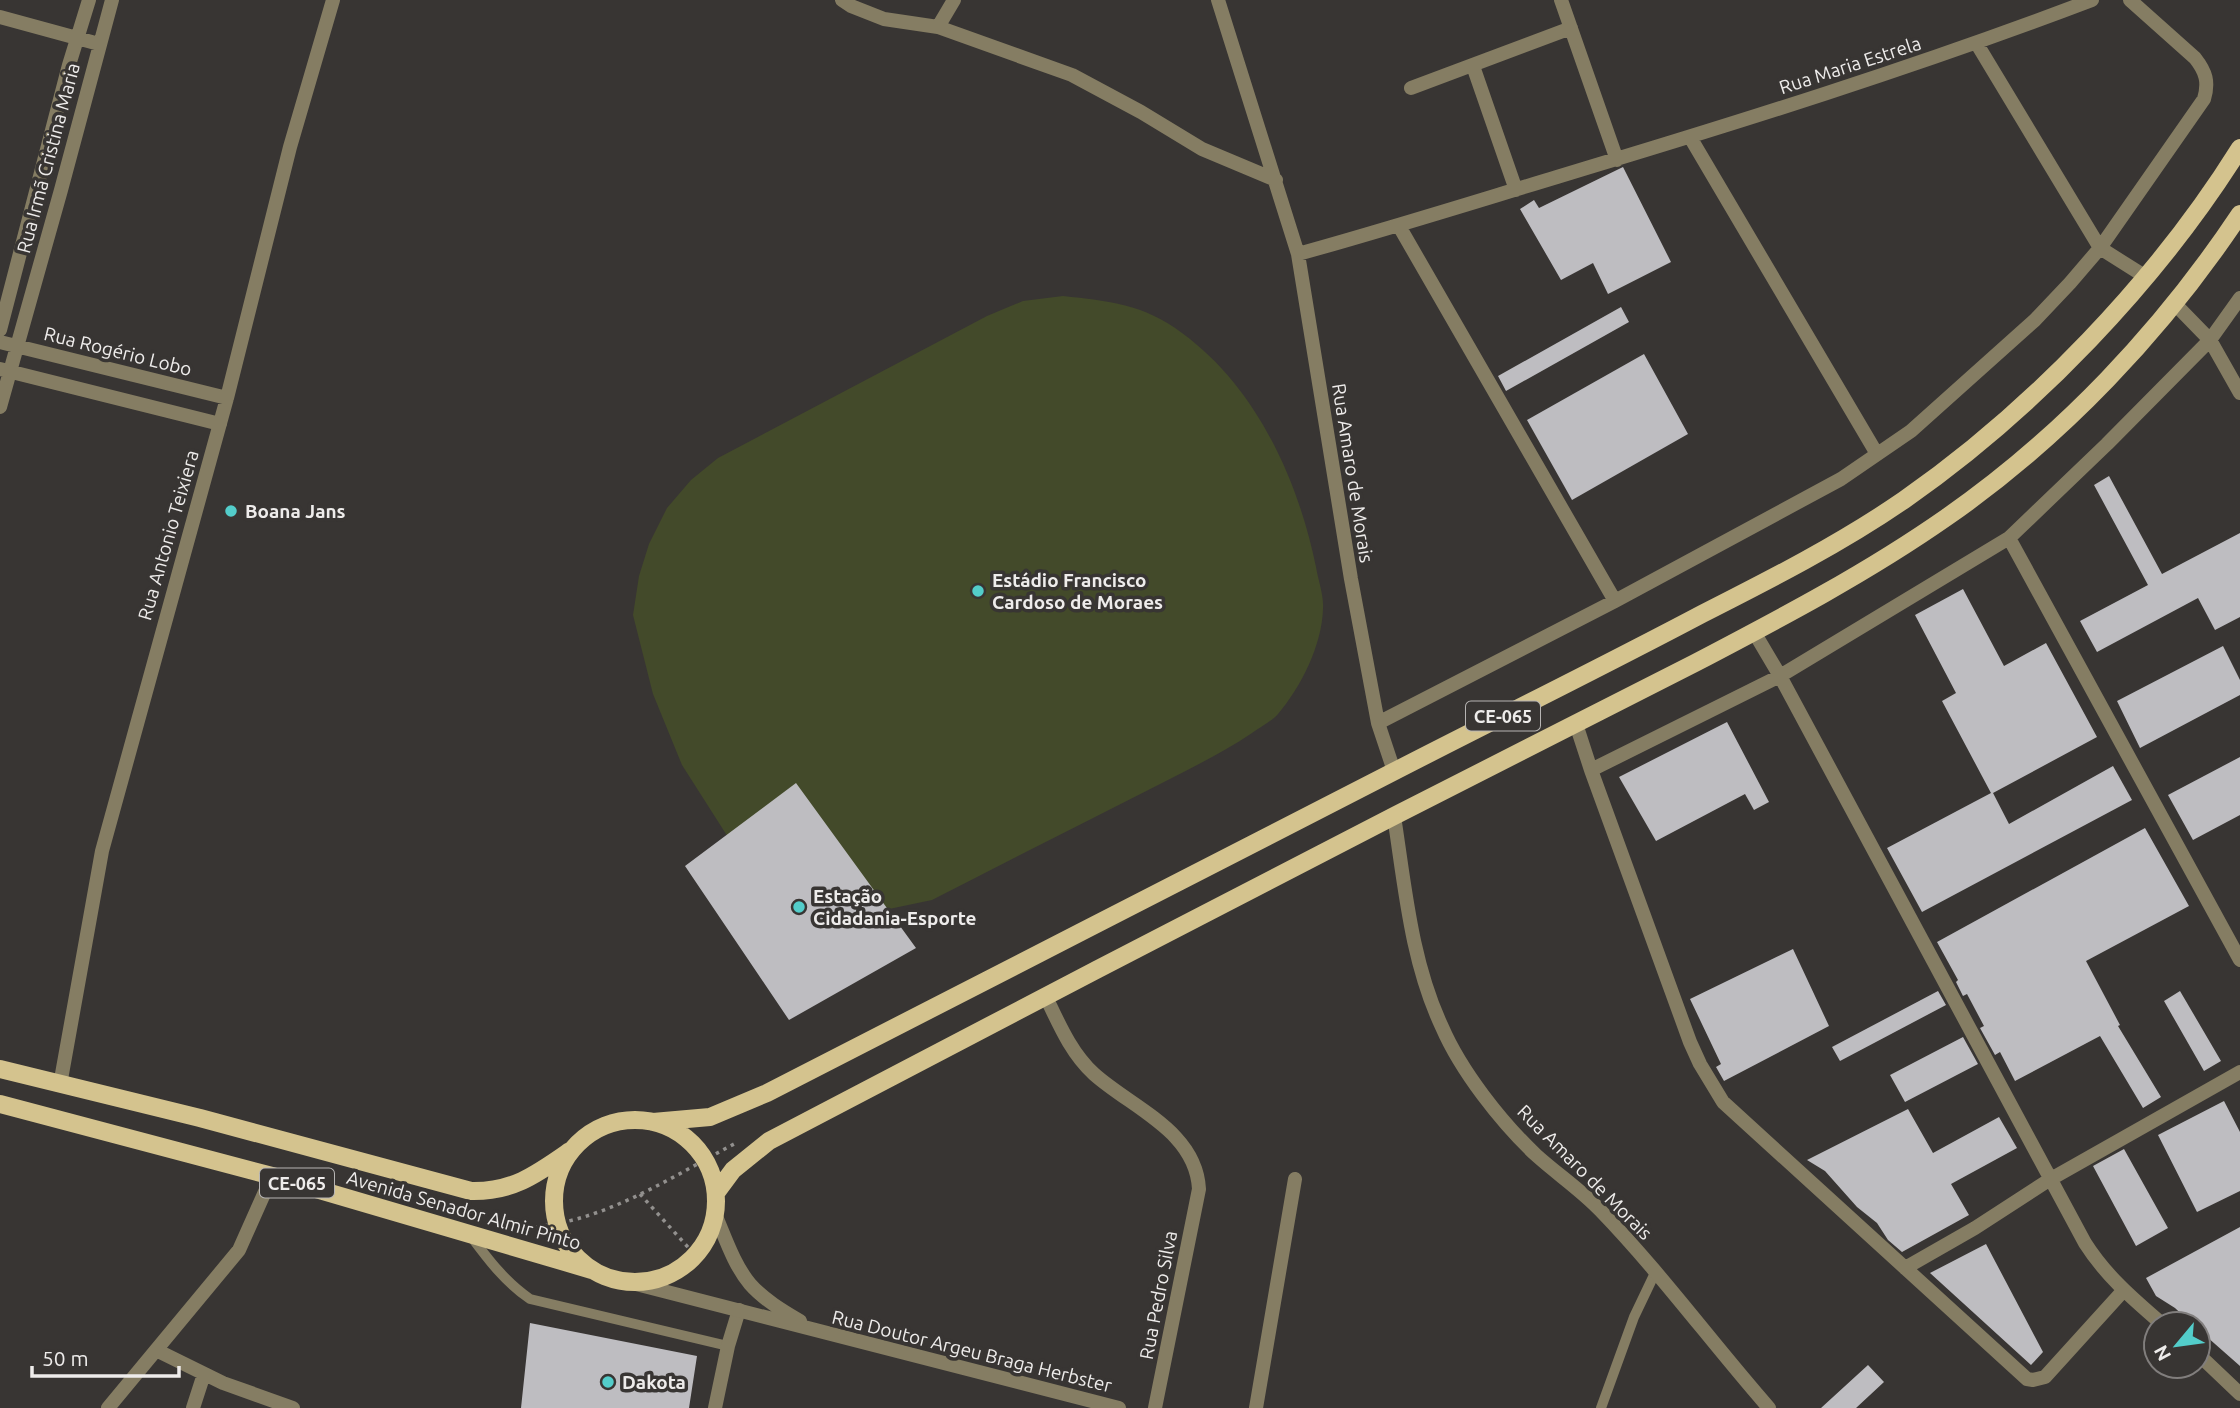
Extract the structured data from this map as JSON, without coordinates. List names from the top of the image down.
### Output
{
  "streets": {
    "main road": ["CE-065", "Avenida Senador Almir Pinto"],
    "street": [
      "Rua Maria Estrela",
      "Rua Irmã Cristina Maria",
      "Rua Rogério Lobo",
      "Rua Amaro de Morais",
      "Rua Antonio Teixiera",
      "Rua Pedro Silva",
      "Rua Doutor Argeu Braga Herbster"
    ]
  },
  "crossings": [
    ["Rua Maria Estrela", "Rua Amaro de Morais"],
    ["Rua Irmã Cristina Maria", "Rua Rogério Lobo"],
    ["Rua Rogério Lobo", "Rua Antonio Teixiera"],
    ["Rua Amaro de Morais", "CE-065"],
    ["Rua Antonio Teixiera", "Avenida Senador Almir Pinto"],
    ["CE-065", "Avenida Senador Almir Pinto"],
    ["CE-065", "Rua Pedro Silva"],
    ["CE-065", "Rua Doutor Argeu Braga Herbster"]
  ],
  "places": [
    "Boana Jans",
    "Estádio Francisco Cardoso de Moraes",
    "Estação Cidadania-Esporte",
    "Dakota"
  ],
  "scale_bar": "50 m",
  "north": "bottom left"
}
